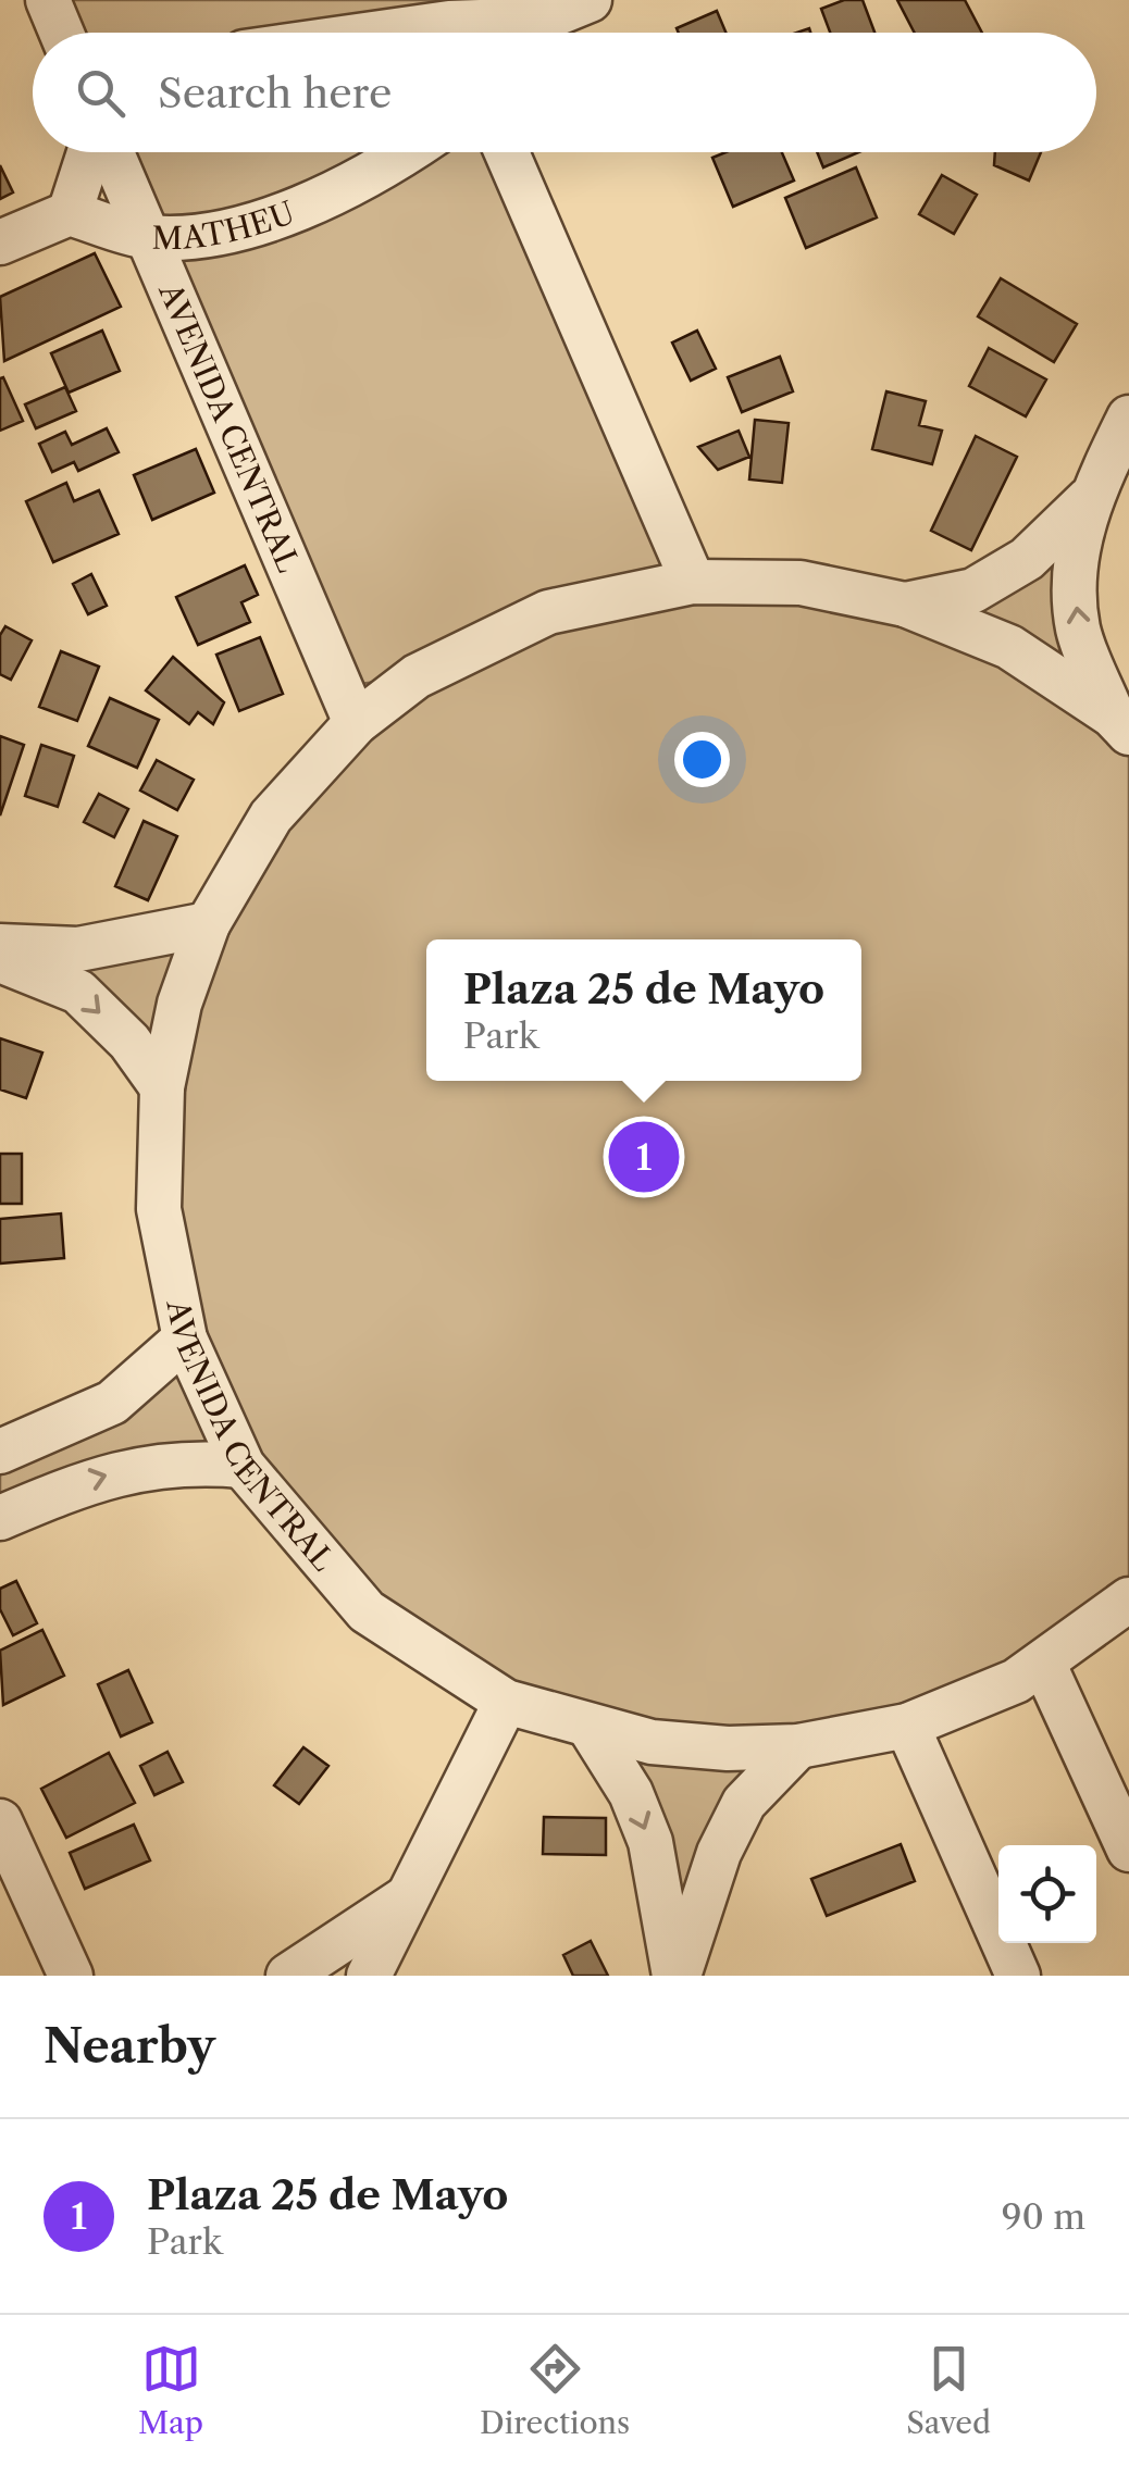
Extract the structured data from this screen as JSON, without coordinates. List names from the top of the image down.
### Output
{
  "streets": {
    "street": ["MATHEU", "AVENIDA CENTRAL"]
  },
  "crossings": [
    ["MATHEU", "AVENIDA CENTRAL"]
  ],
  "page": {
    "search": "Search here",
    "popup": ["Plaza 25 de Mayo", "Park"],
    "pins": "1",
    "heading": "Nearby",
    "list": [
      {
        "mark": "1",
        "name": "Plaza 25 de Mayo",
        "note": "Park",
        "value": "90 m"
      }
    ],
    "nav": ["Map", "Directions", "Saved"]
  }
}
